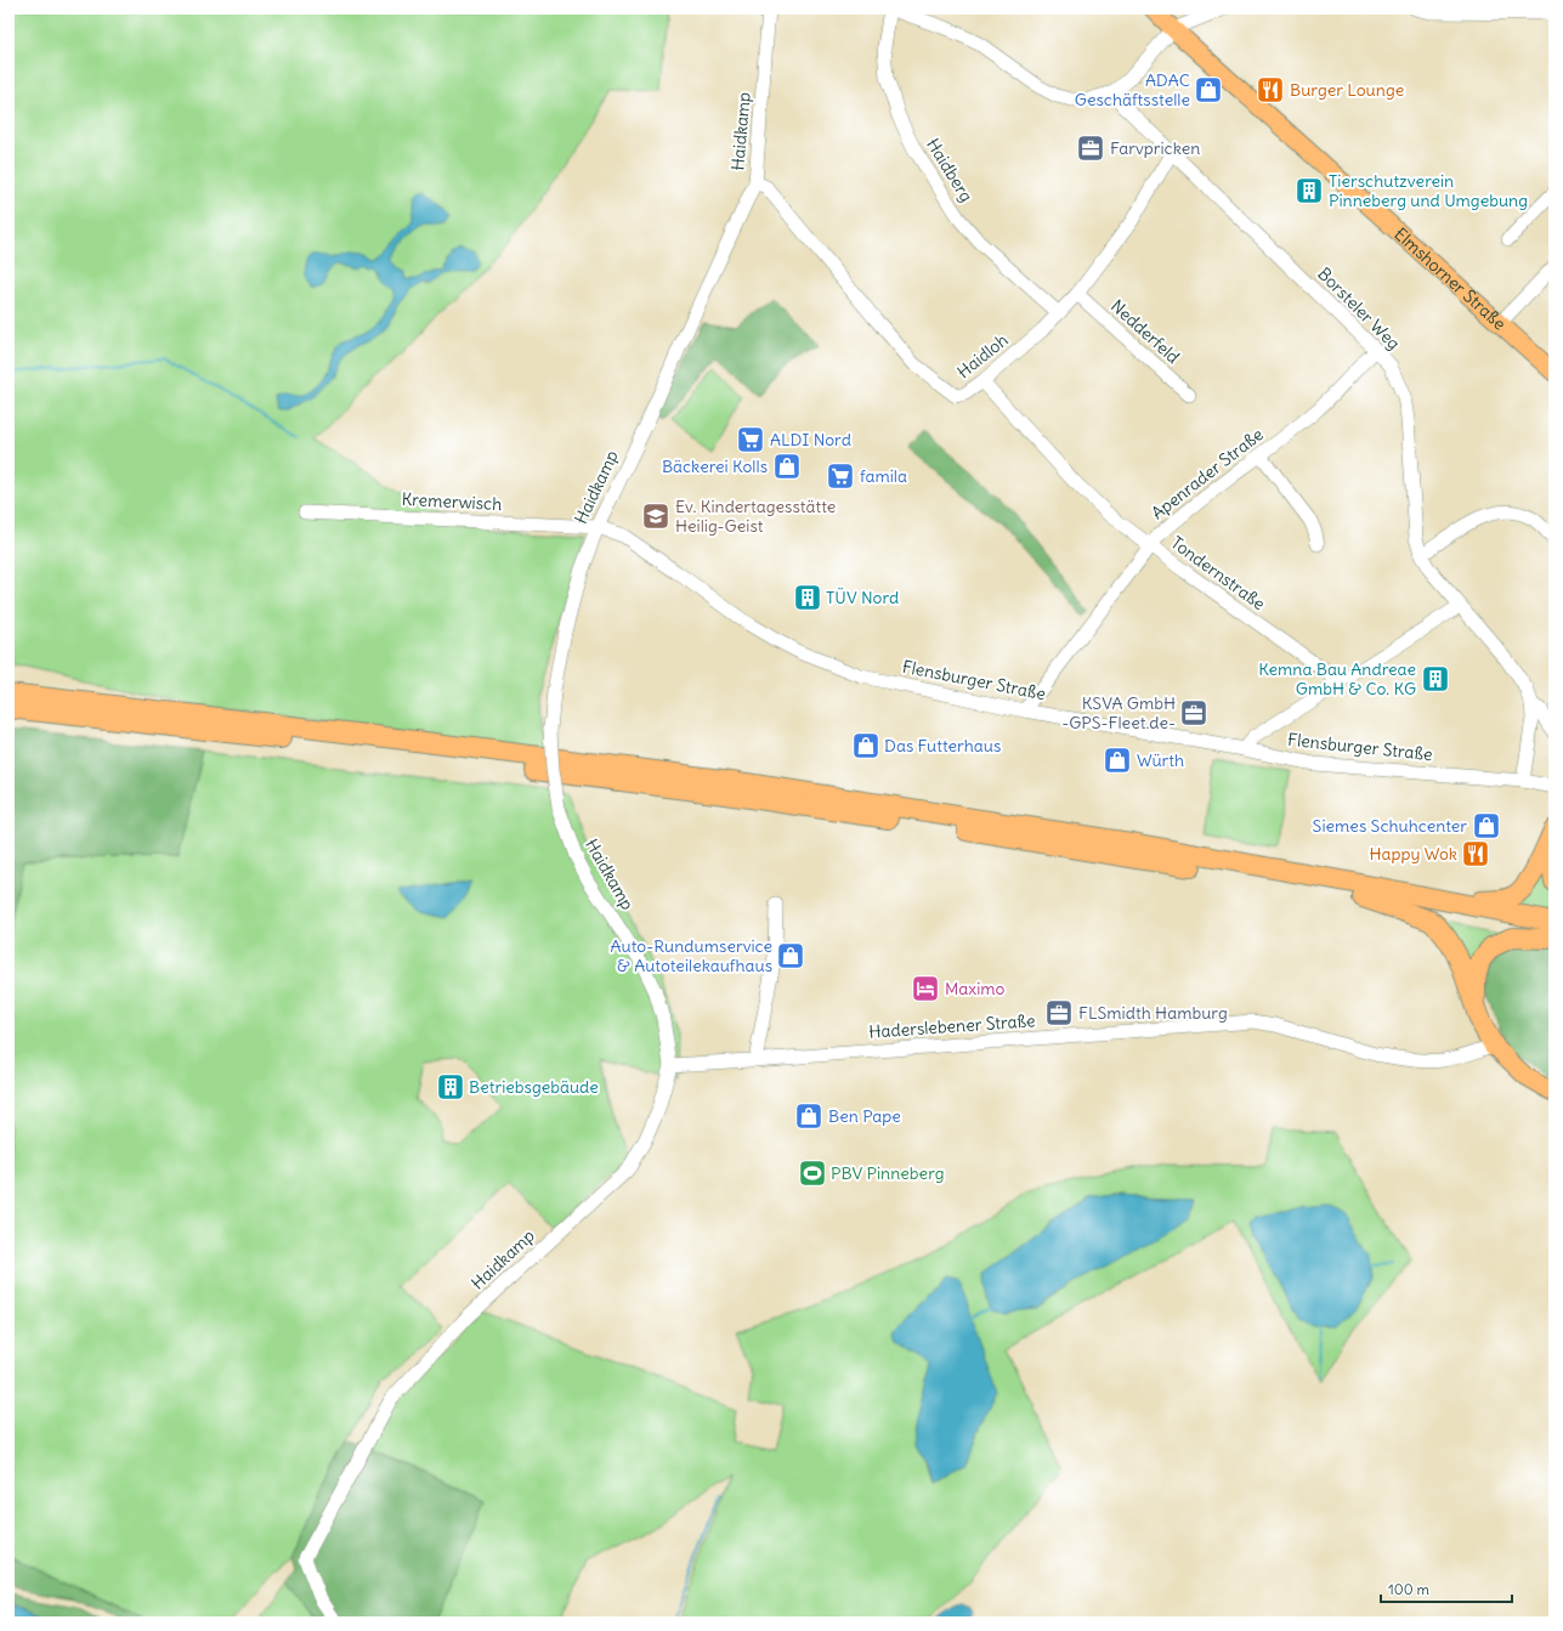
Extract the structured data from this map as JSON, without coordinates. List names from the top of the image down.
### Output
{
  "streets": {
    "main road": ["Elmshorner Straße"],
    "street": [
      "Haidkamp",
      "Haidberg",
      "Borsteler Weg",
      "Nedderfeld",
      "Haidloh",
      "Apenrader Straße",
      "Kremerwisch",
      "Tondernstraße",
      "Flensburger Straße",
      "Haderslebener Straße"
    ]
  },
  "crossings": [
    ["Haidkamp", "Haidloh"],
    ["Haidkamp", "Kremerwisch"],
    ["Haidkamp", "Flensburger Straße"],
    ["Haidkamp", "Haderslebener Straße"],
    ["Haidberg", "Haidloh"],
    ["Borsteler Weg", "Haidloh"],
    ["Borsteler Weg", "Apenrader Straße"],
    ["Borsteler Weg", "Flensburger Straße"],
    ["Nedderfeld", "Haidloh"],
    ["Haidloh", "Tondernstraße"],
    ["Apenrader Straße", "Tondernstraße"],
    ["Apenrader Straße", "Flensburger Straße"],
    ["Kremerwisch", "Flensburger Straße"]
  ],
  "places": {
    "shop": [
      "ADAC Geschäftsstelle",
      "Bäckerei Kolls",
      "Das Futterhaus",
      "Würth",
      "Siemes Schuhcenter",
      "Auto-Rundumservice & Autoteilekaufhaus",
      "Ben Pape"
    ],
    "restaurant": ["Burger Lounge", "Happy Wok"],
    "office": ["Farvpricken", "KSVA GmbH -GPS-Fleet.de-", "FLSmidth Hamburg"],
    "building": [
      "Tierschutzverein Pinneberg und Umgebung",
      "TÜV Nord",
      "Kemna Bau Andreae GmbH & Co. KG",
      "Betriebsgebäude"
    ],
    "supermarket": ["ALDI Nord", "famila"],
    "school or university": ["Ev. Kindertagesstätte Heilig-Geist"],
    "hotel": ["Maximo"],
    "sports": ["PBV Pinneberg"]
  },
  "scale_bar": "100 m"
}
